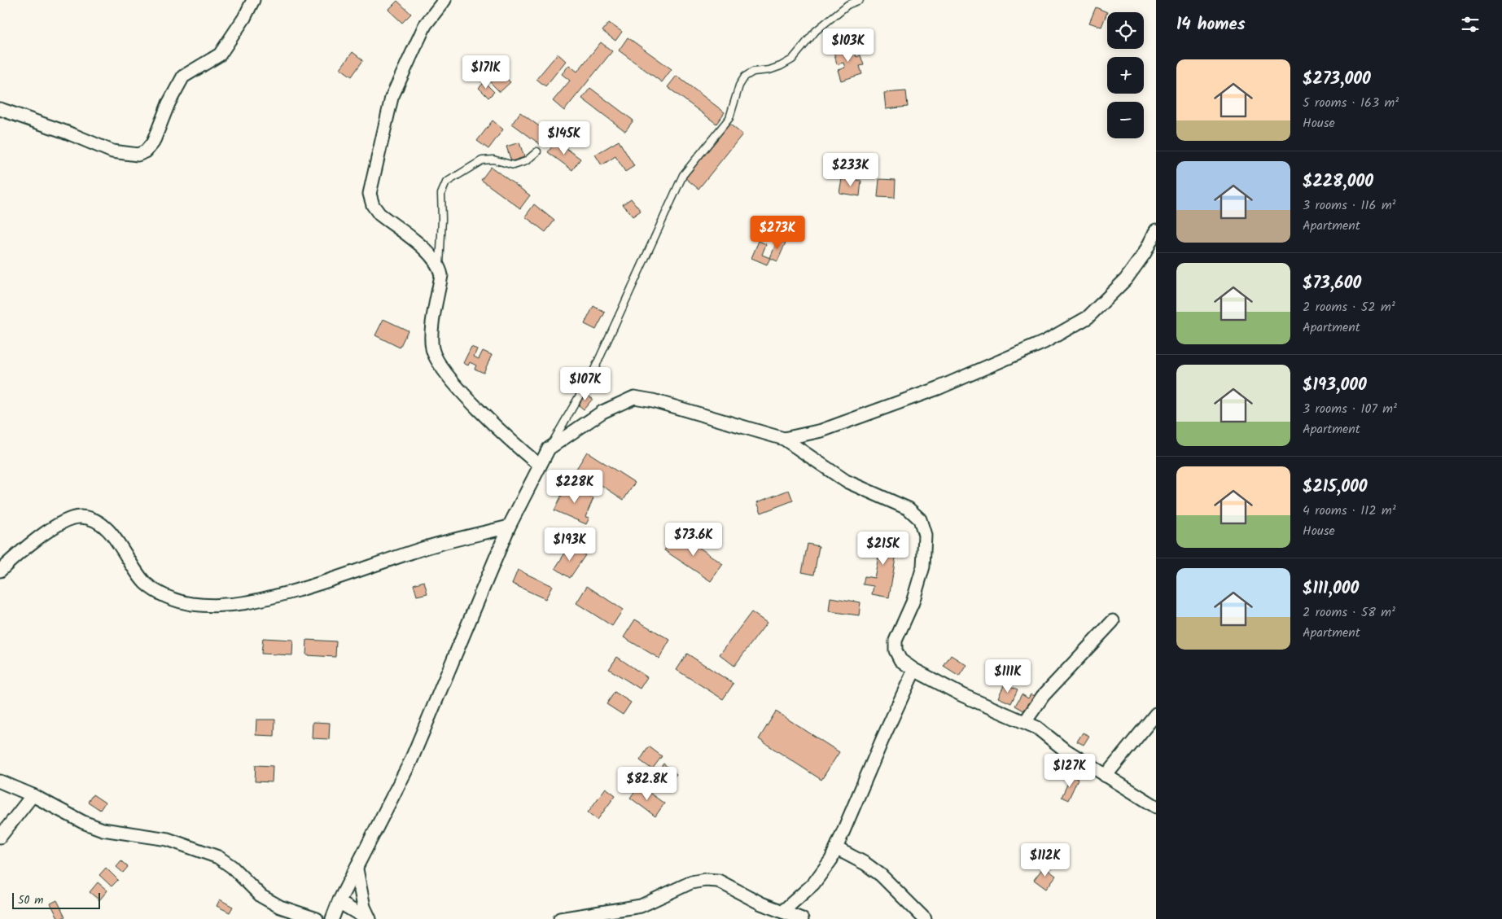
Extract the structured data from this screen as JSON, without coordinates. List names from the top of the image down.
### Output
{
  "scale_bar": "50 m",
  "page": {
    "heading": "14 homes",
    "map_buttons": ["+", "−"],
    "price": [
      "$103K",
      "$171K",
      "$145K",
      "$233K",
      "$273K",
      "$107K",
      "$228K",
      "$73.6K",
      "$193K",
      "$215K",
      "$111K",
      "$127K",
      "$82.8K",
      "$112K"
    ],
    "list": [
      {
        "name": "$273,000",
        "note": "5 rooms · 163 m² · House"
      },
      {
        "name": "$228,000",
        "note": "3 rooms · 116 m² · Apartment"
      },
      {
        "name": "$73,600",
        "note": "2 rooms · 52 m² · Apartment"
      },
      {
        "name": "$193,000",
        "note": "3 rooms · 107 m² · Apartment"
      },
      {
        "name": "$215,000",
        "note": "4 rooms · 112 m² · House"
      },
      {
        "name": "$111,000",
        "note": "2 rooms · 58 m² · Apartment"
      }
    ],
    "scale": "50 m"
  }
}
